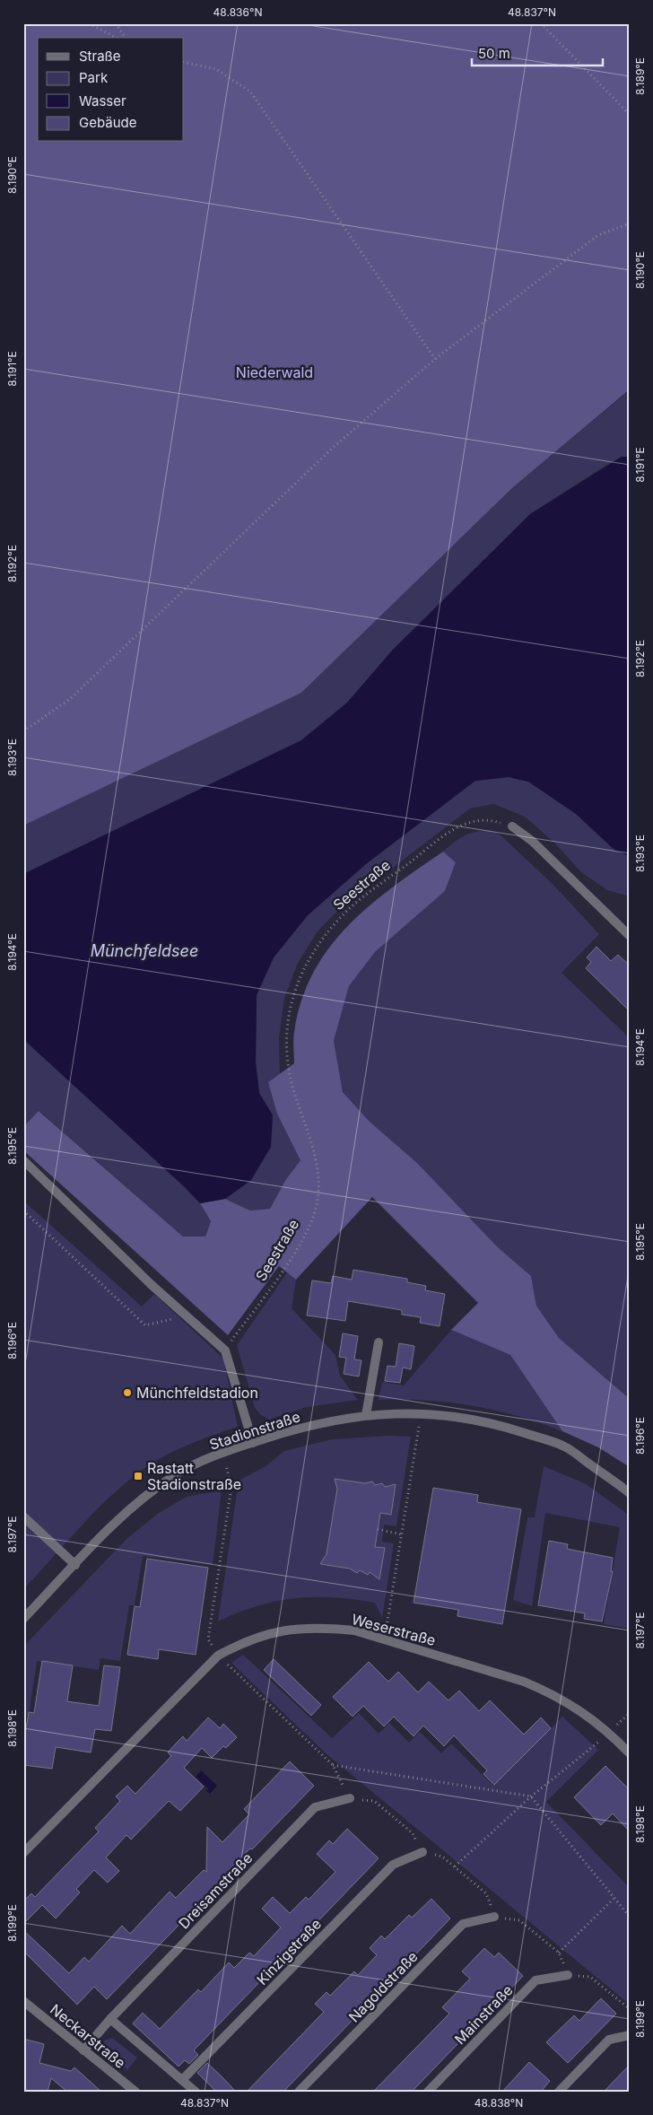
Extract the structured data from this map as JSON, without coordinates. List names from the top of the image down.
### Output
{
  "streets": {
    "street": [
      "Stadionstraße",
      "Weserstraße",
      "Dreisamstraße",
      "Kinzigstraße",
      "Nagoldstraße",
      "Mainstraße",
      "Neckarstraße"
    ],
    "path": ["Seestraße"]
  },
  "crossings": [
    ["Dreisamstraße", "Neckarstraße"]
  ],
  "water": ["Münchfeldsee"],
  "parks": ["Niederwald"],
  "places": {
    "other": ["Münchfeldstadion"],
    "transit": ["Rastatt Stadionstraße"]
  },
  "legend": [
    "Straße",
    "Park",
    "Wasser",
    "Gebäude"
  ],
  "scale_bar": "50 m",
  "coordinates": [
    "48.836°N",
    "48.837°N",
    "8.189°E",
    "8.190°E",
    "8.191°E",
    "8.192°E",
    "8.193°E",
    "8.194°E",
    "8.195°E",
    "8.196°E",
    "8.197°E",
    "8.198°E",
    "8.199°E",
    "48.838°N"
  ]
}
